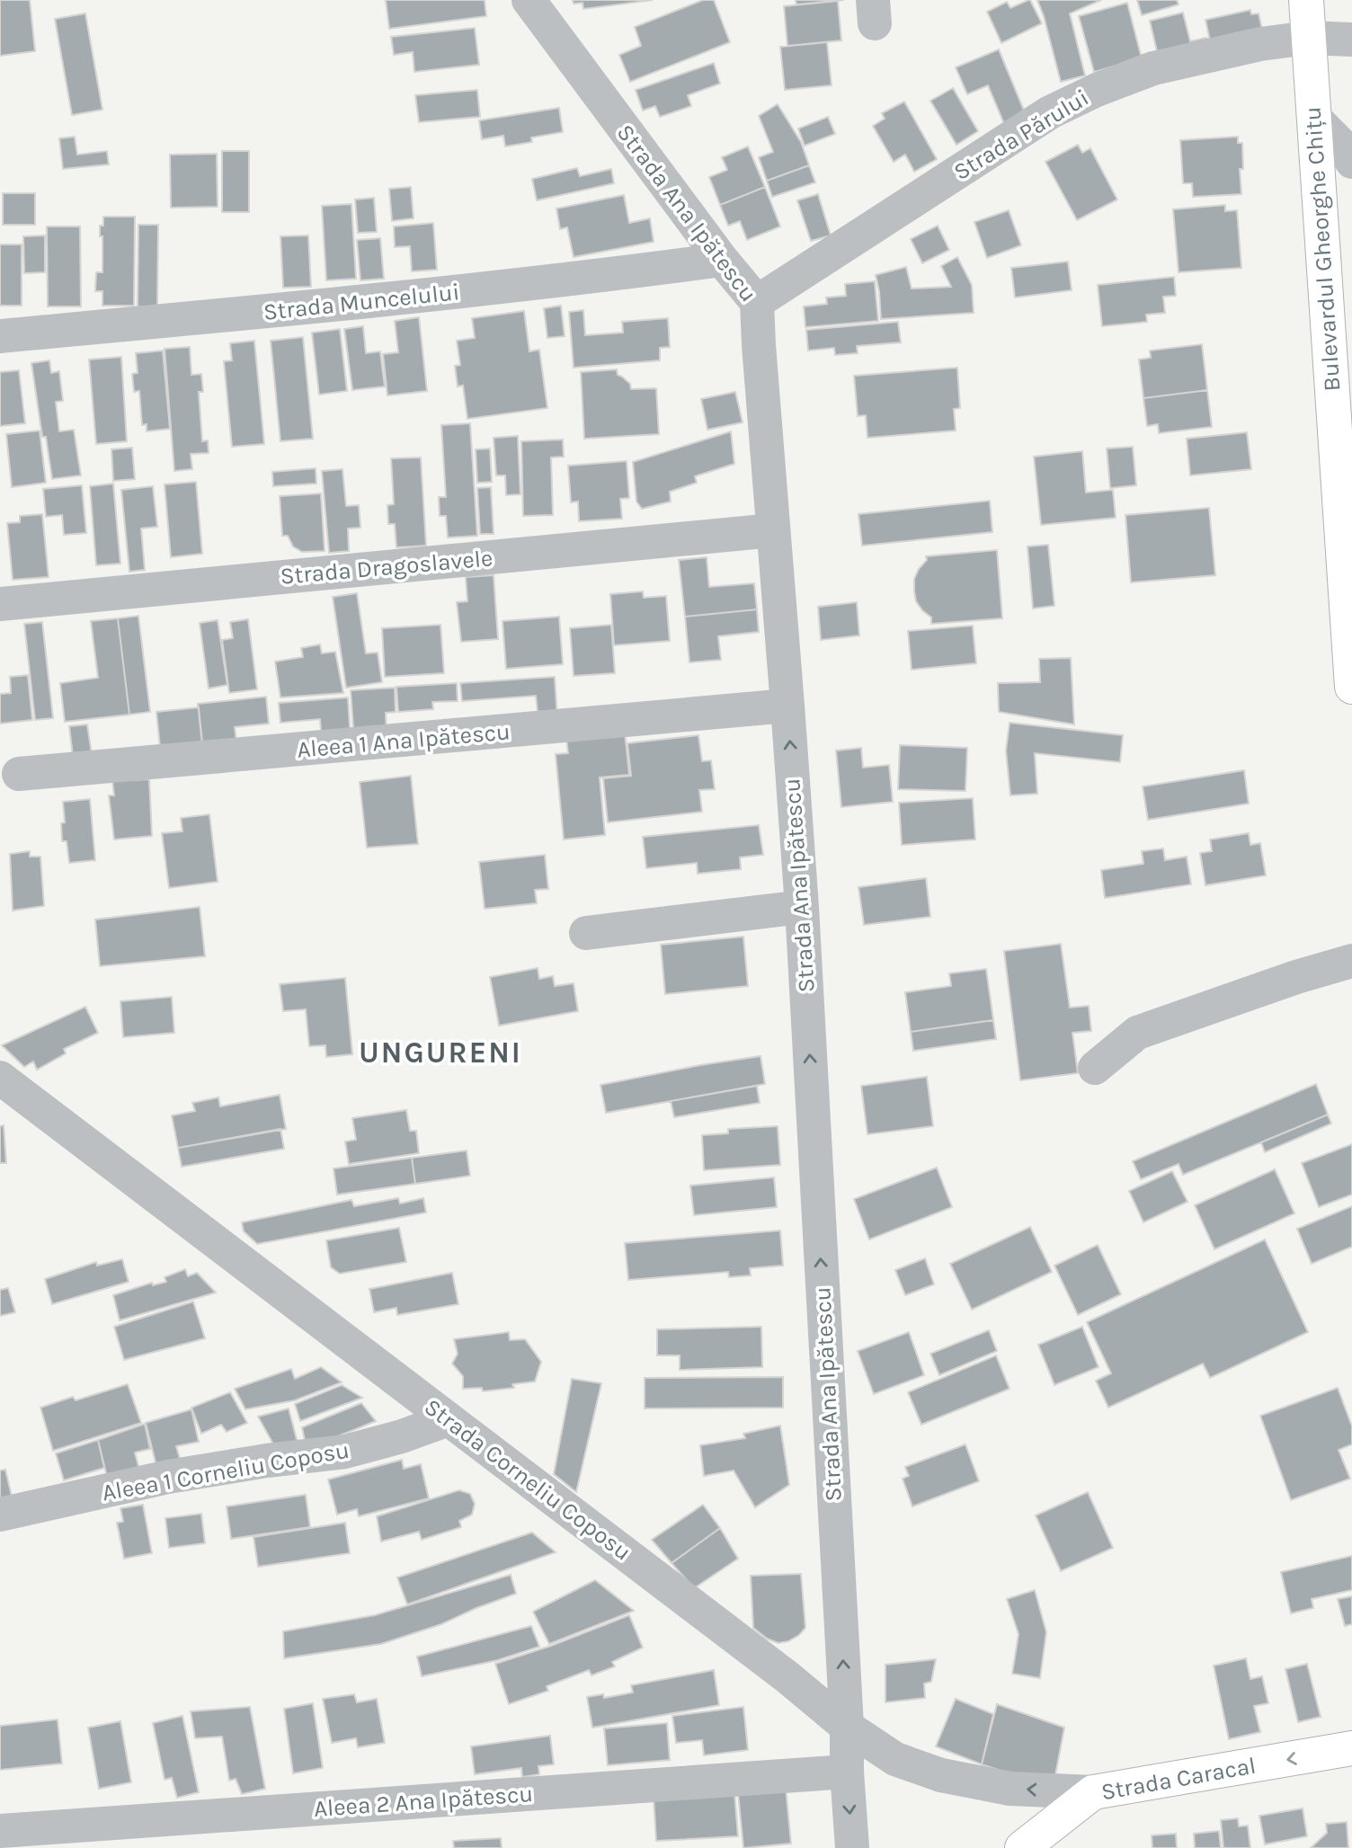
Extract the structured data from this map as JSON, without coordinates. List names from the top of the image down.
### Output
{
  "streets": {
    "main road": ["Bulevardul Gheorghe Chițu", "Strada Caracal"],
    "street": [
      "Strada Părului",
      "Strada Ana Ipătescu",
      "Strada Muncelului",
      "Strada Dragoslavele",
      "Aleea 1 Ana Ipătescu",
      "Aleea 1 Corneliu Coposu",
      "Strada Corneliu Coposu",
      "Aleea 2 Ana Ipătescu"
    ]
  },
  "crossings": [
    ["Strada Părului", "Strada Ana Ipătescu"],
    ["Strada Părului", "Bulevardul Gheorghe Chițu"],
    ["Strada Ana Ipătescu", "Strada Muncelului"],
    ["Strada Ana Ipătescu", "Strada Dragoslavele"],
    ["Strada Ana Ipătescu", "Aleea 1 Ana Ipătescu"],
    ["Strada Ana Ipătescu", "Strada Corneliu Coposu"],
    ["Strada Ana Ipătescu", "Aleea 2 Ana Ipătescu"],
    ["Aleea 1 Corneliu Coposu", "Strada Corneliu Coposu"],
    ["Strada Corneliu Coposu", "Strada Caracal"]
  ],
  "one_way": ["Strada Ana Ipătescu", "Strada Caracal"],
  "districts": ["UNGURENI"]
}
